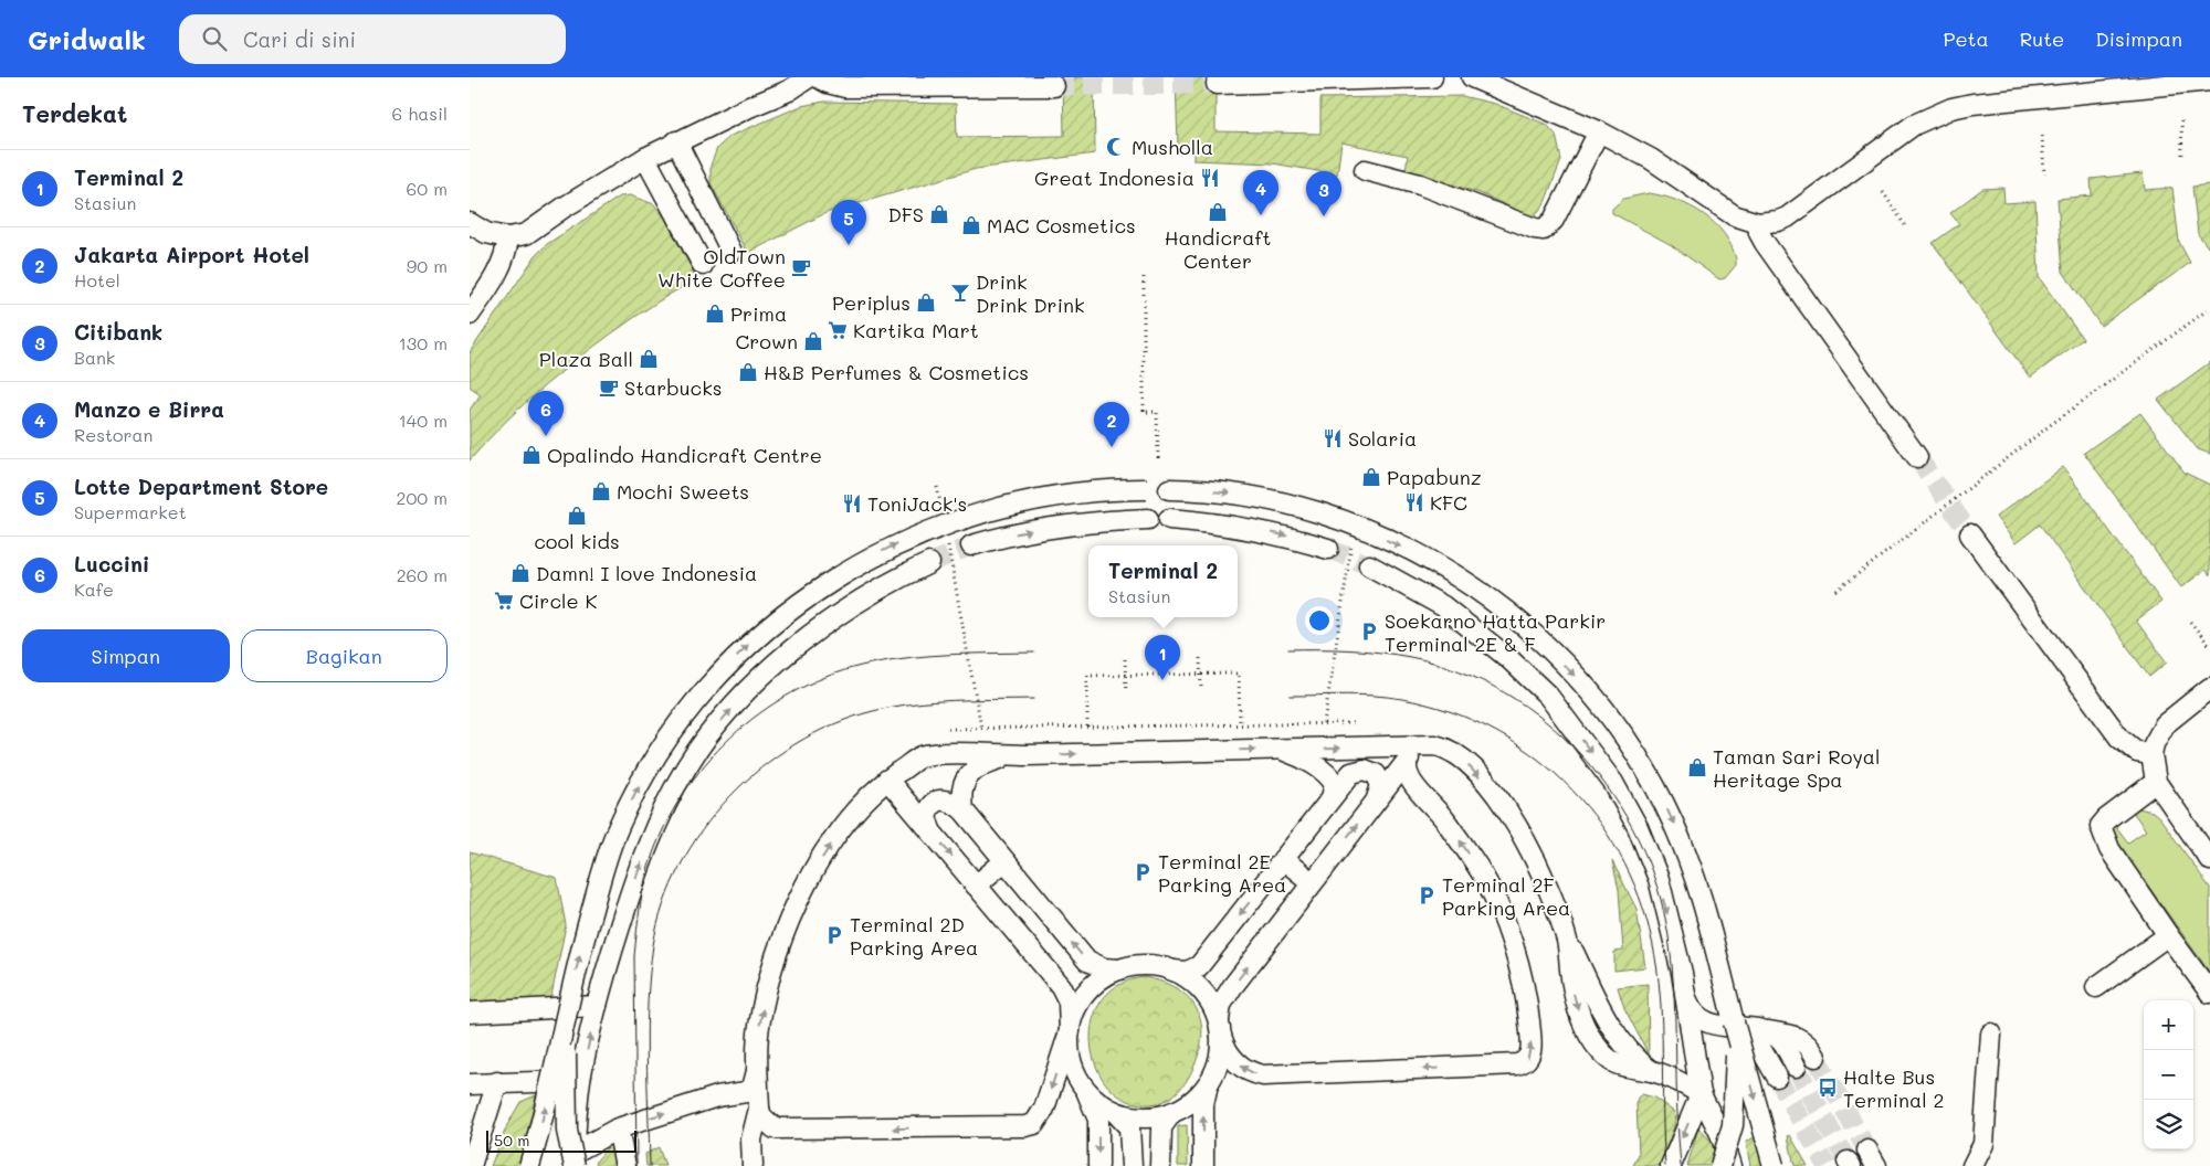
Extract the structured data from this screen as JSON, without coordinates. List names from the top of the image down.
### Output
{
  "places": {
    "mosque": ["Musholla"],
    "restaurant": [
      "Great Indonesia",
      "Solaria",
      "KFC",
      "ToniJack's"
    ],
    "shop": [
      "Handicraft Center",
      "DFS",
      "MAC Cosmetics",
      "Periplus",
      "Prima",
      "Crown",
      "Plaza Ball",
      "H&B Perfumes & Cosmetics",
      "Opalindo Handicraft Centre",
      "Papabunz",
      "Mochi Sweets",
      "cool kids",
      "Damn! I love Indonesia",
      "Taman Sari Royal Heritage Spa"
    ],
    "cafe": ["OldTown White Coffee", "Starbucks"],
    "bar": ["Drink Drink Drink"],
    "supermarket": ["Kartika Mart", "Circle K"],
    "parking": [
      "Soekarno Hatta Parkir Terminal 2E & F",
      "Terminal 2E Parking Area",
      "Terminal 2F Parking Area",
      "Terminal 2D Parking Area"
    ],
    "bus stop": ["Halte Bus Terminal 2"]
  },
  "scale_bar": "50 m",
  "page": {
    "header": "Gridwalk",
    "search": "Cari di sini",
    "nav": ["Peta", "Rute", "Disimpan"],
    "heading": ["Terdekat", "6 hasil"],
    "list": [
      {
        "mark": "1",
        "name": "Terminal 2",
        "note": "Stasiun",
        "value": "60 m"
      },
      {
        "mark": "2",
        "name": "Jakarta Airport Hotel",
        "note": "Hotel",
        "value": "90 m"
      },
      {
        "mark": "3",
        "name": "Citibank",
        "note": "Bank",
        "value": "130 m"
      },
      {
        "mark": "4",
        "name": "Manzo e Birra",
        "note": "Restoran",
        "value": "140 m"
      },
      {
        "mark": "5",
        "name": "Lotte Department Store",
        "note": "Supermarket",
        "value": "200 m"
      },
      {
        "mark": "6",
        "name": "Luccini",
        "note": "Kafe",
        "value": "260 m"
      }
    ],
    "pins": [
      "4",
      "3",
      "5",
      "6",
      "2",
      "1"
    ],
    "popup": ["Terminal 2", "Stasiun"],
    "buttons": ["Simpan", "Bagikan"],
    "map_buttons": ["+", "−"],
    "scale": "50 m"
  }
}
